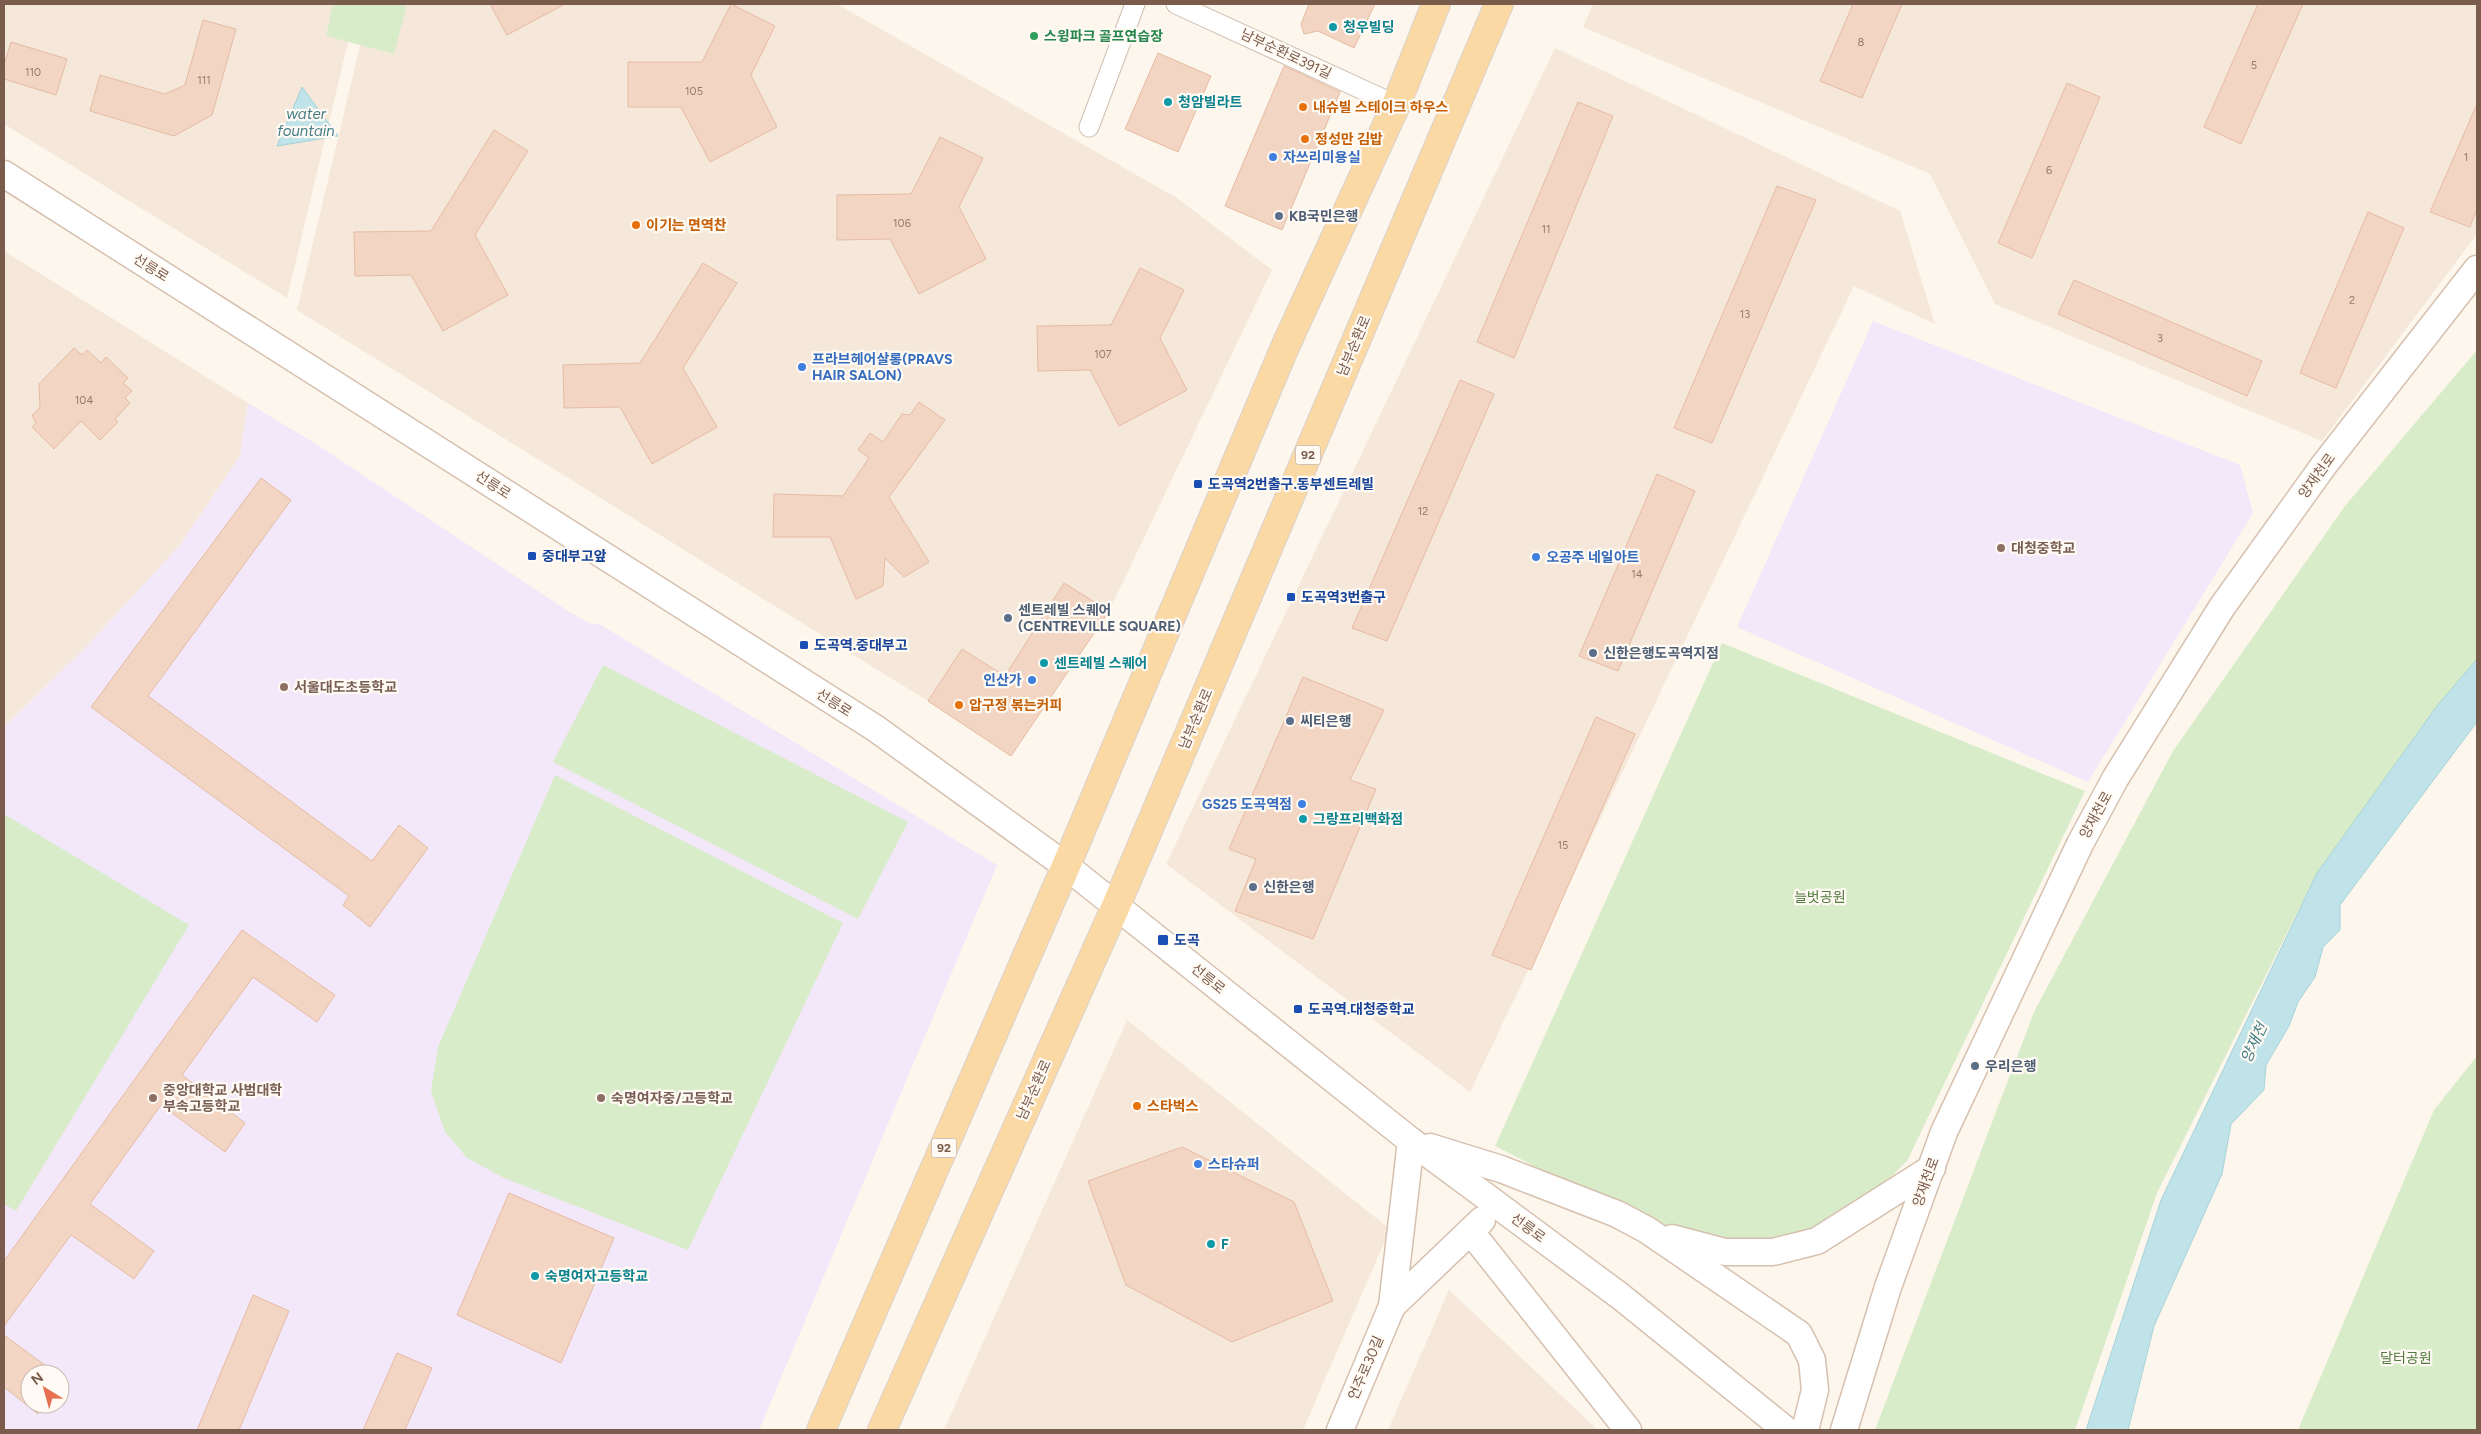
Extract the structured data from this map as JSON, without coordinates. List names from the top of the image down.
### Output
{
  "streets": {
    "main road": ["남부순환로", "92"],
    "street": [
      "남부순환로391길",
      "선릉로",
      "양재천로",
      "언주로30길"
    ]
  },
  "crossings": [
    ["남부순환로391길", "92"],
    ["선릉로", "남부순환로"],
    ["선릉로", "92"]
  ],
  "water": ["water fountain", "양재천"],
  "parks": ["늘벗공원", "달터공원"],
  "places": {
    "other": [
      "청우빌딩",
      "스윙파크 골프연습장",
      "청암빌라트",
      "내슈빌 스테이크 하우스",
      "정성만 김밥",
      "자쓰리미용실",
      "KB국민은행",
      "이기는 면역찬",
      "프라브헤어살롱(PRAVS HAIR SALON)",
      "대청중학교",
      "오공주 네일아트",
      "센트레빌 스퀘어 (CENTREVILLE SQUARE)",
      "신한은행도곡역지점",
      "센트레빌 스퀘어",
      "인산가",
      "서울대도초등학교",
      "압구정 볶는커피",
      "씨티은행",
      "GS25 도곡역점",
      "그랑프리백화점",
      "신한은행",
      "우리은행",
      "중앙대학교 사범대학 부속고등학교",
      "숙명여자중/고등학교",
      "스타벅스",
      "스타슈퍼",
      "F",
      "숙명여자고등학교"
    ],
    "transit": [
      "도곡역2번출구.동부센트레빌",
      "중대부고앞",
      "도곡역3번출구",
      "도곡역.중대부고",
      "도곡",
      "도곡역.대청중학교"
    ]
  },
  "house_numbers": [
    "8",
    "5",
    "110",
    "111",
    "105",
    "1",
    "6",
    "106",
    "11",
    "2",
    "13",
    "3",
    "107",
    "104",
    "12",
    "14",
    "15"
  ],
  "north": "top left"
}
